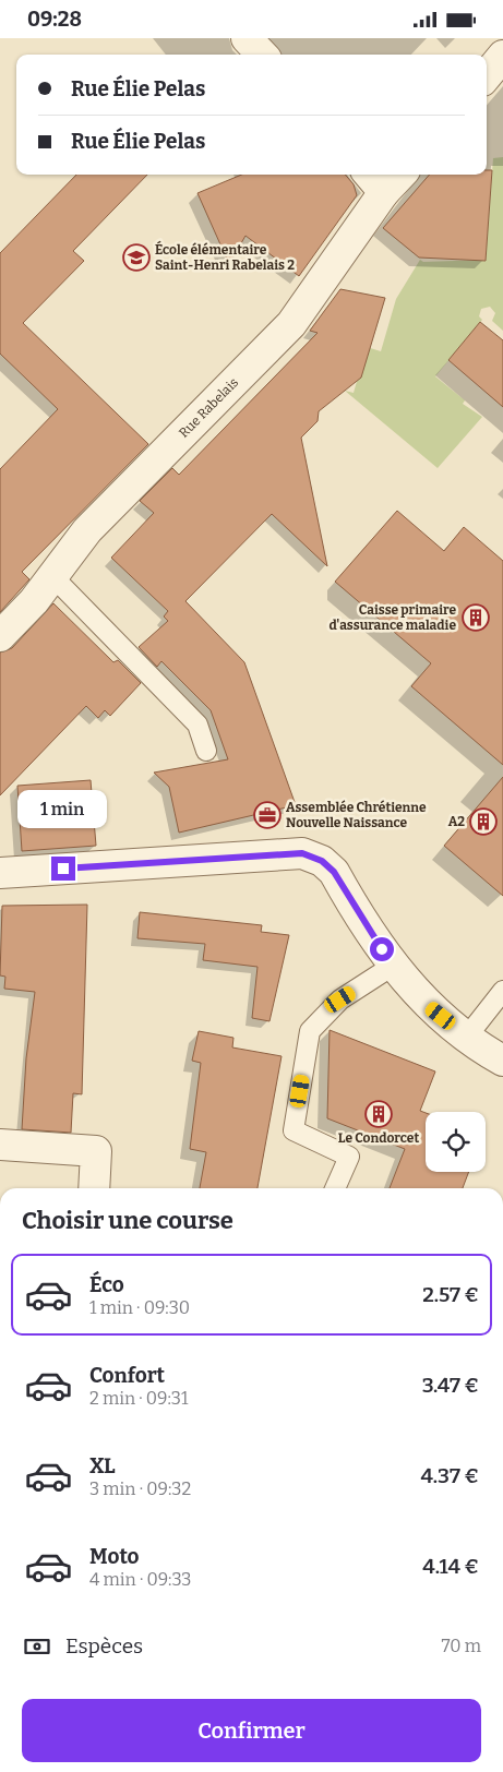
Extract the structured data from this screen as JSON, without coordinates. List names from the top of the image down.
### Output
{
  "streets": {
    "street": ["Rue Rabelais"]
  },
  "places": {
    "school or university": ["École élémentaire Saint-Henri Rabelais 2"],
    "building": ["Caisse primaire d'assurance maladie", "A2", "Le Condorcet"],
    "office": ["Assemblée Chrétienne Nouvelle Naissance"]
  },
  "page": {
    "status": "09:28",
    "banner": ["Rue Élie Pelas", "Rue Élie Pelas"],
    "bubble": "1 min",
    "heading": "Choisir une course",
    "list": [
      {
        "name": "Éco",
        "note": "1 min · 09:30",
        "value": "2.57 €"
      },
      {
        "name": "Confort",
        "note": "2 min · 09:31",
        "value": "3.47 €"
      },
      {
        "name": "XL",
        "note": "3 min · 09:32",
        "value": "4.37 €"
      },
      {
        "name": "Moto",
        "note": "4 min · 09:33",
        "value": "4.14 €"
      }
    ],
    "pay": ["Espèces", "70 m"],
    "buttons": "Confirmer"
  }
}
